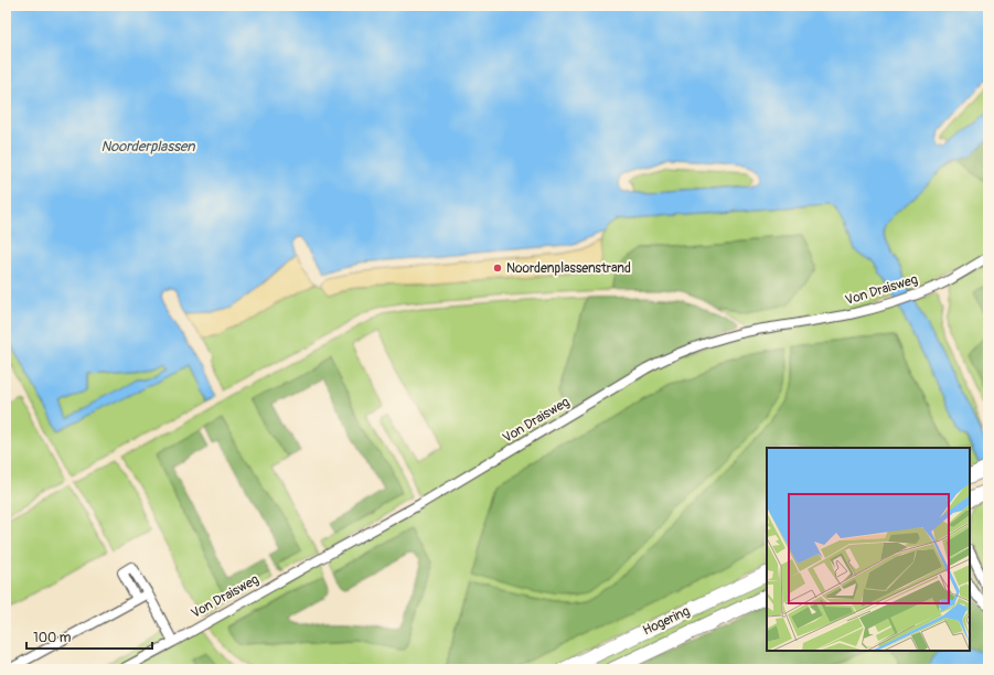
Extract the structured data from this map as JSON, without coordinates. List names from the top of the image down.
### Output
{
  "streets": {
    "highway": ["Hogering"],
    "street": ["Von Draisweg"]
  },
  "water": ["Noorderplassen"],
  "places": ["Noordenplassenstrand"],
  "scale_bar": "100 m"
}
